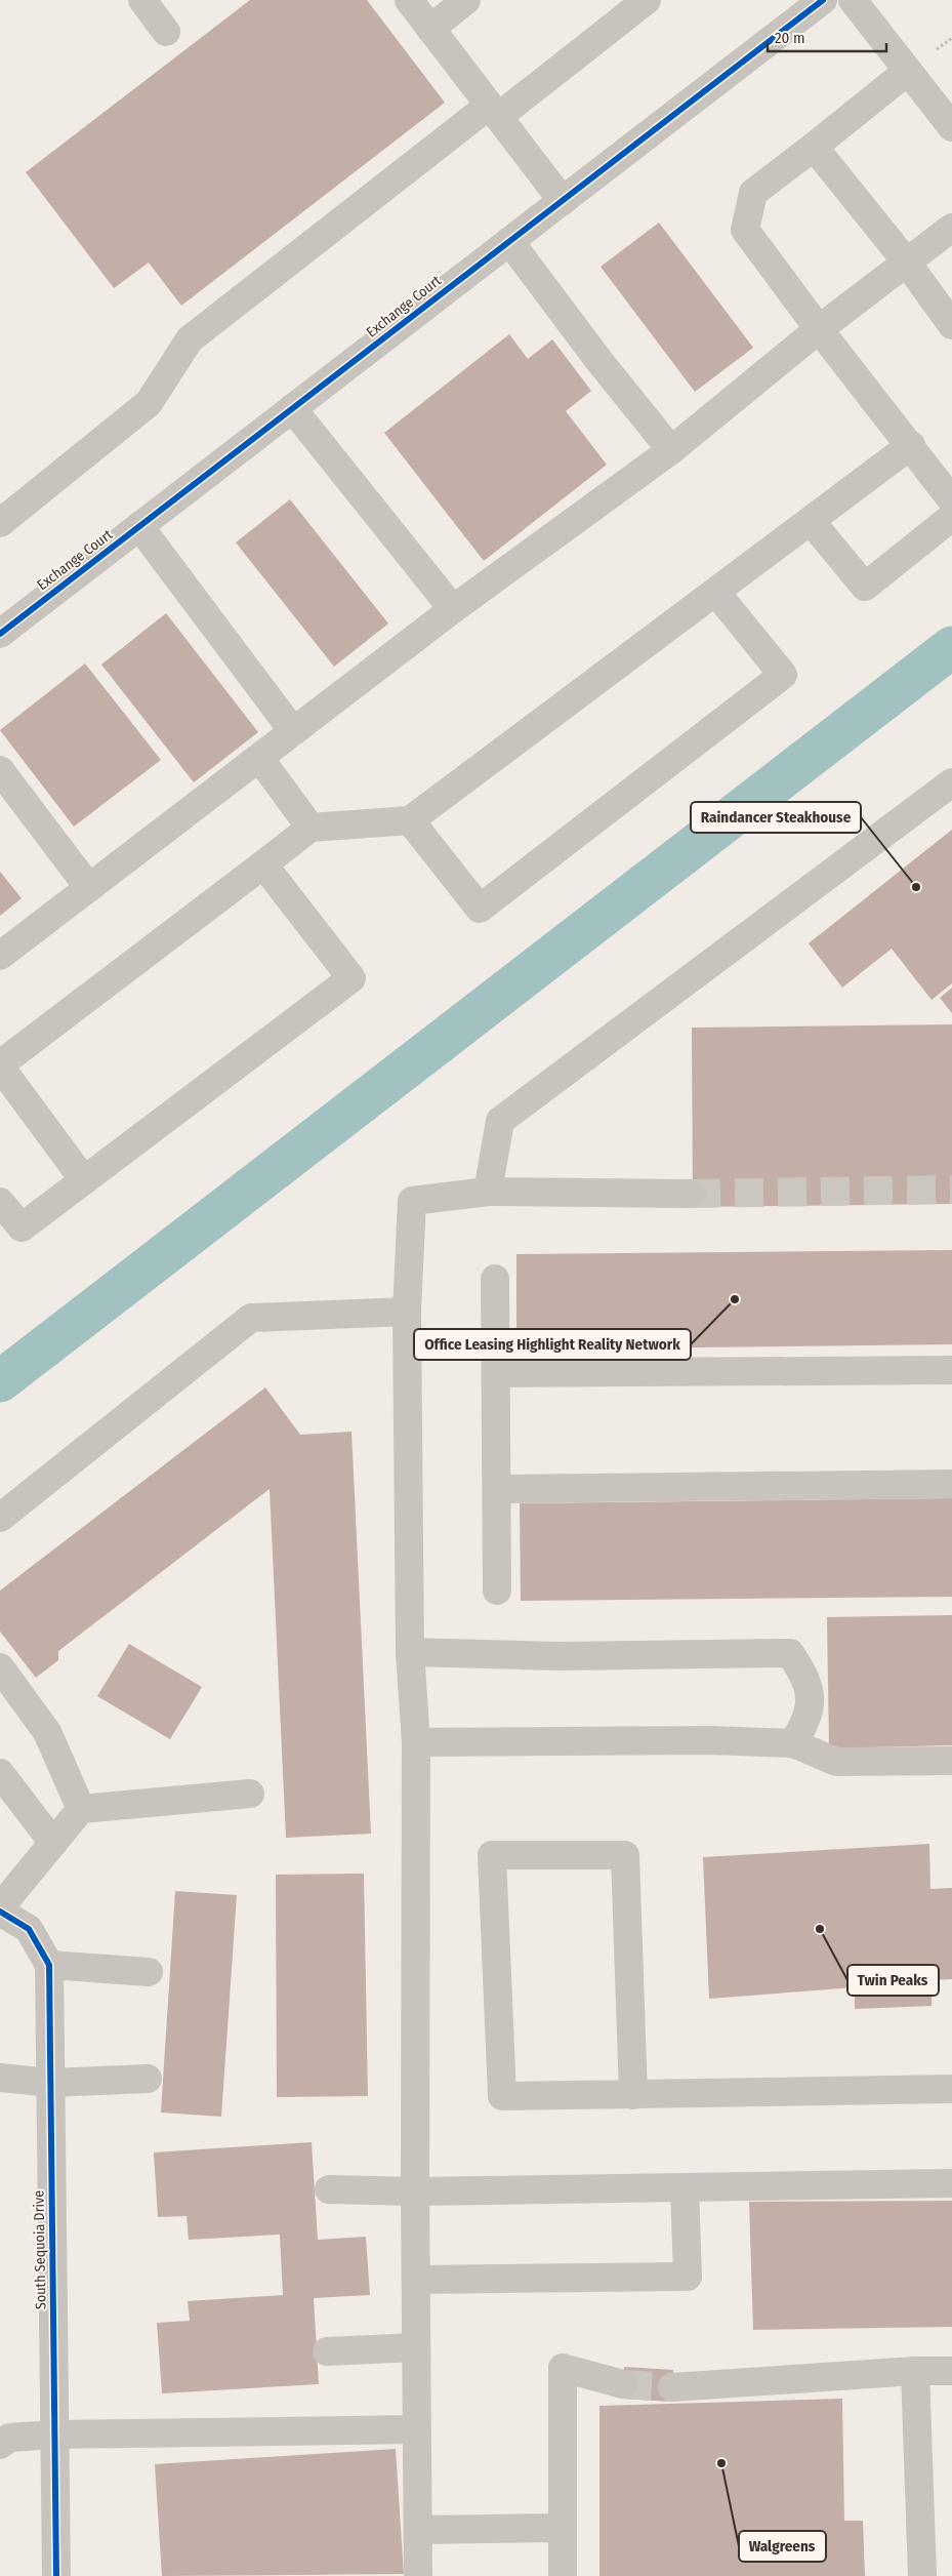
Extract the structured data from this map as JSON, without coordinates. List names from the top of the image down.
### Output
{
  "streets": {
    "street": ["Exchange Court", "South Sequoia Drive"]
  },
  "places": [
    "Raindancer Steakhouse",
    "Office Leasing Highlight Reality Network",
    "Twin Peaks",
    "Walgreens"
  ],
  "scale_bar": "20 m"
}
